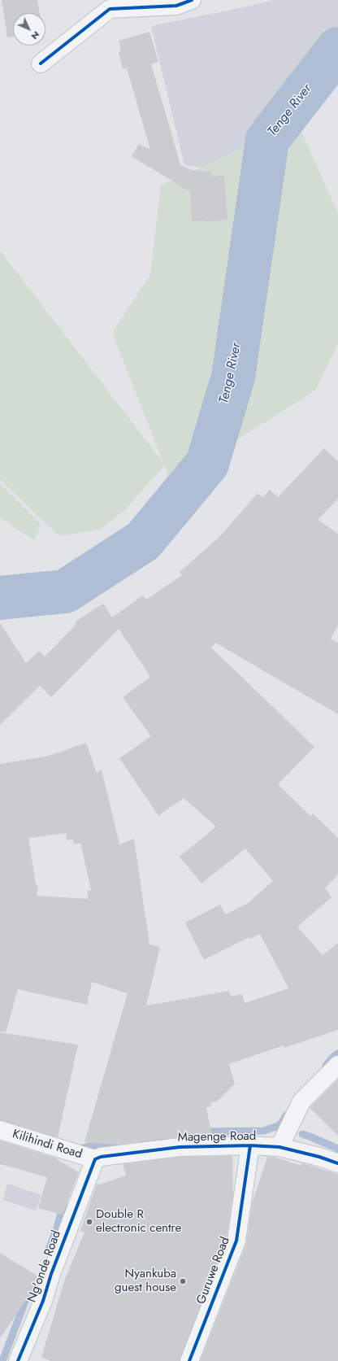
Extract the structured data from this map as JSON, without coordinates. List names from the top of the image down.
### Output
{
  "streets": {
    "street": [
      "Magenge Road",
      "Kilihindi Road",
      "Ng'onde Road",
      "Guruwe Road"
    ]
  },
  "crossings": [
    ["Magenge Road", "Kilihindi Road"],
    ["Magenge Road", "Ng'onde Road"],
    ["Magenge Road", "Guruwe Road"],
    ["Kilihindi Road", "Ng'onde Road"]
  ],
  "water": ["Tenge River"],
  "places": ["Double R electronic centre", "Nyankuba guest house"],
  "north": "bottom right"
}
